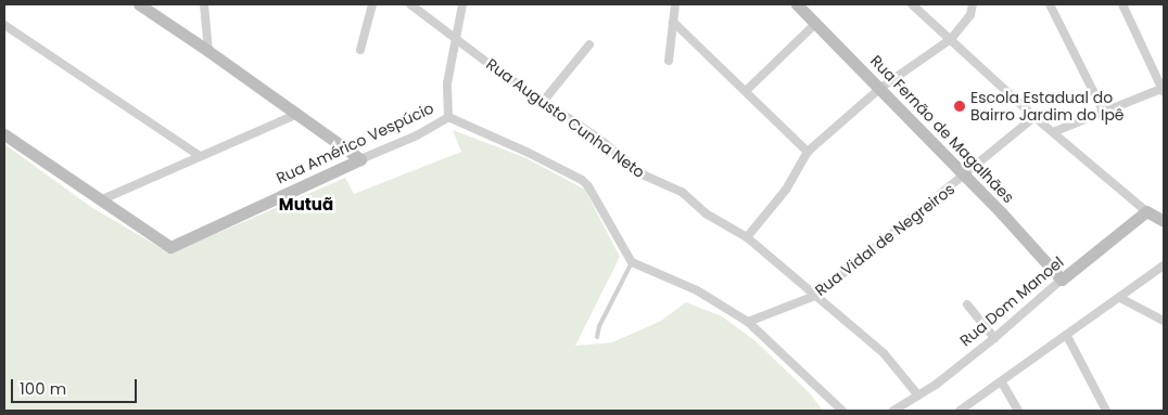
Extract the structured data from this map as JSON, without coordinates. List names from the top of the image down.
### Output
{
  "streets": {
    "street": [
      "Rua Augusto Cunha Neto",
      "Rua Fernão de Magalhães",
      "Rua Américo Vespúcio",
      "Rua Vidal de Negreiros",
      "Rua Dom Manoel"
    ]
  },
  "crossings": [
    ["Rua Augusto Cunha Neto", "Rua Américo Vespúcio"],
    ["Rua Augusto Cunha Neto", "Rua Vidal de Negreiros"],
    ["Rua Augusto Cunha Neto", "Rua Dom Manoel"],
    ["Rua Fernão de Magalhães", "Rua Vidal de Negreiros"],
    ["Rua Fernão de Magalhães", "Rua Dom Manoel"]
  ],
  "districts": ["Mutuã"],
  "places": ["Escola Estadual do Bairro Jardim do Ipê"],
  "scale_bar": "100 m"
}
